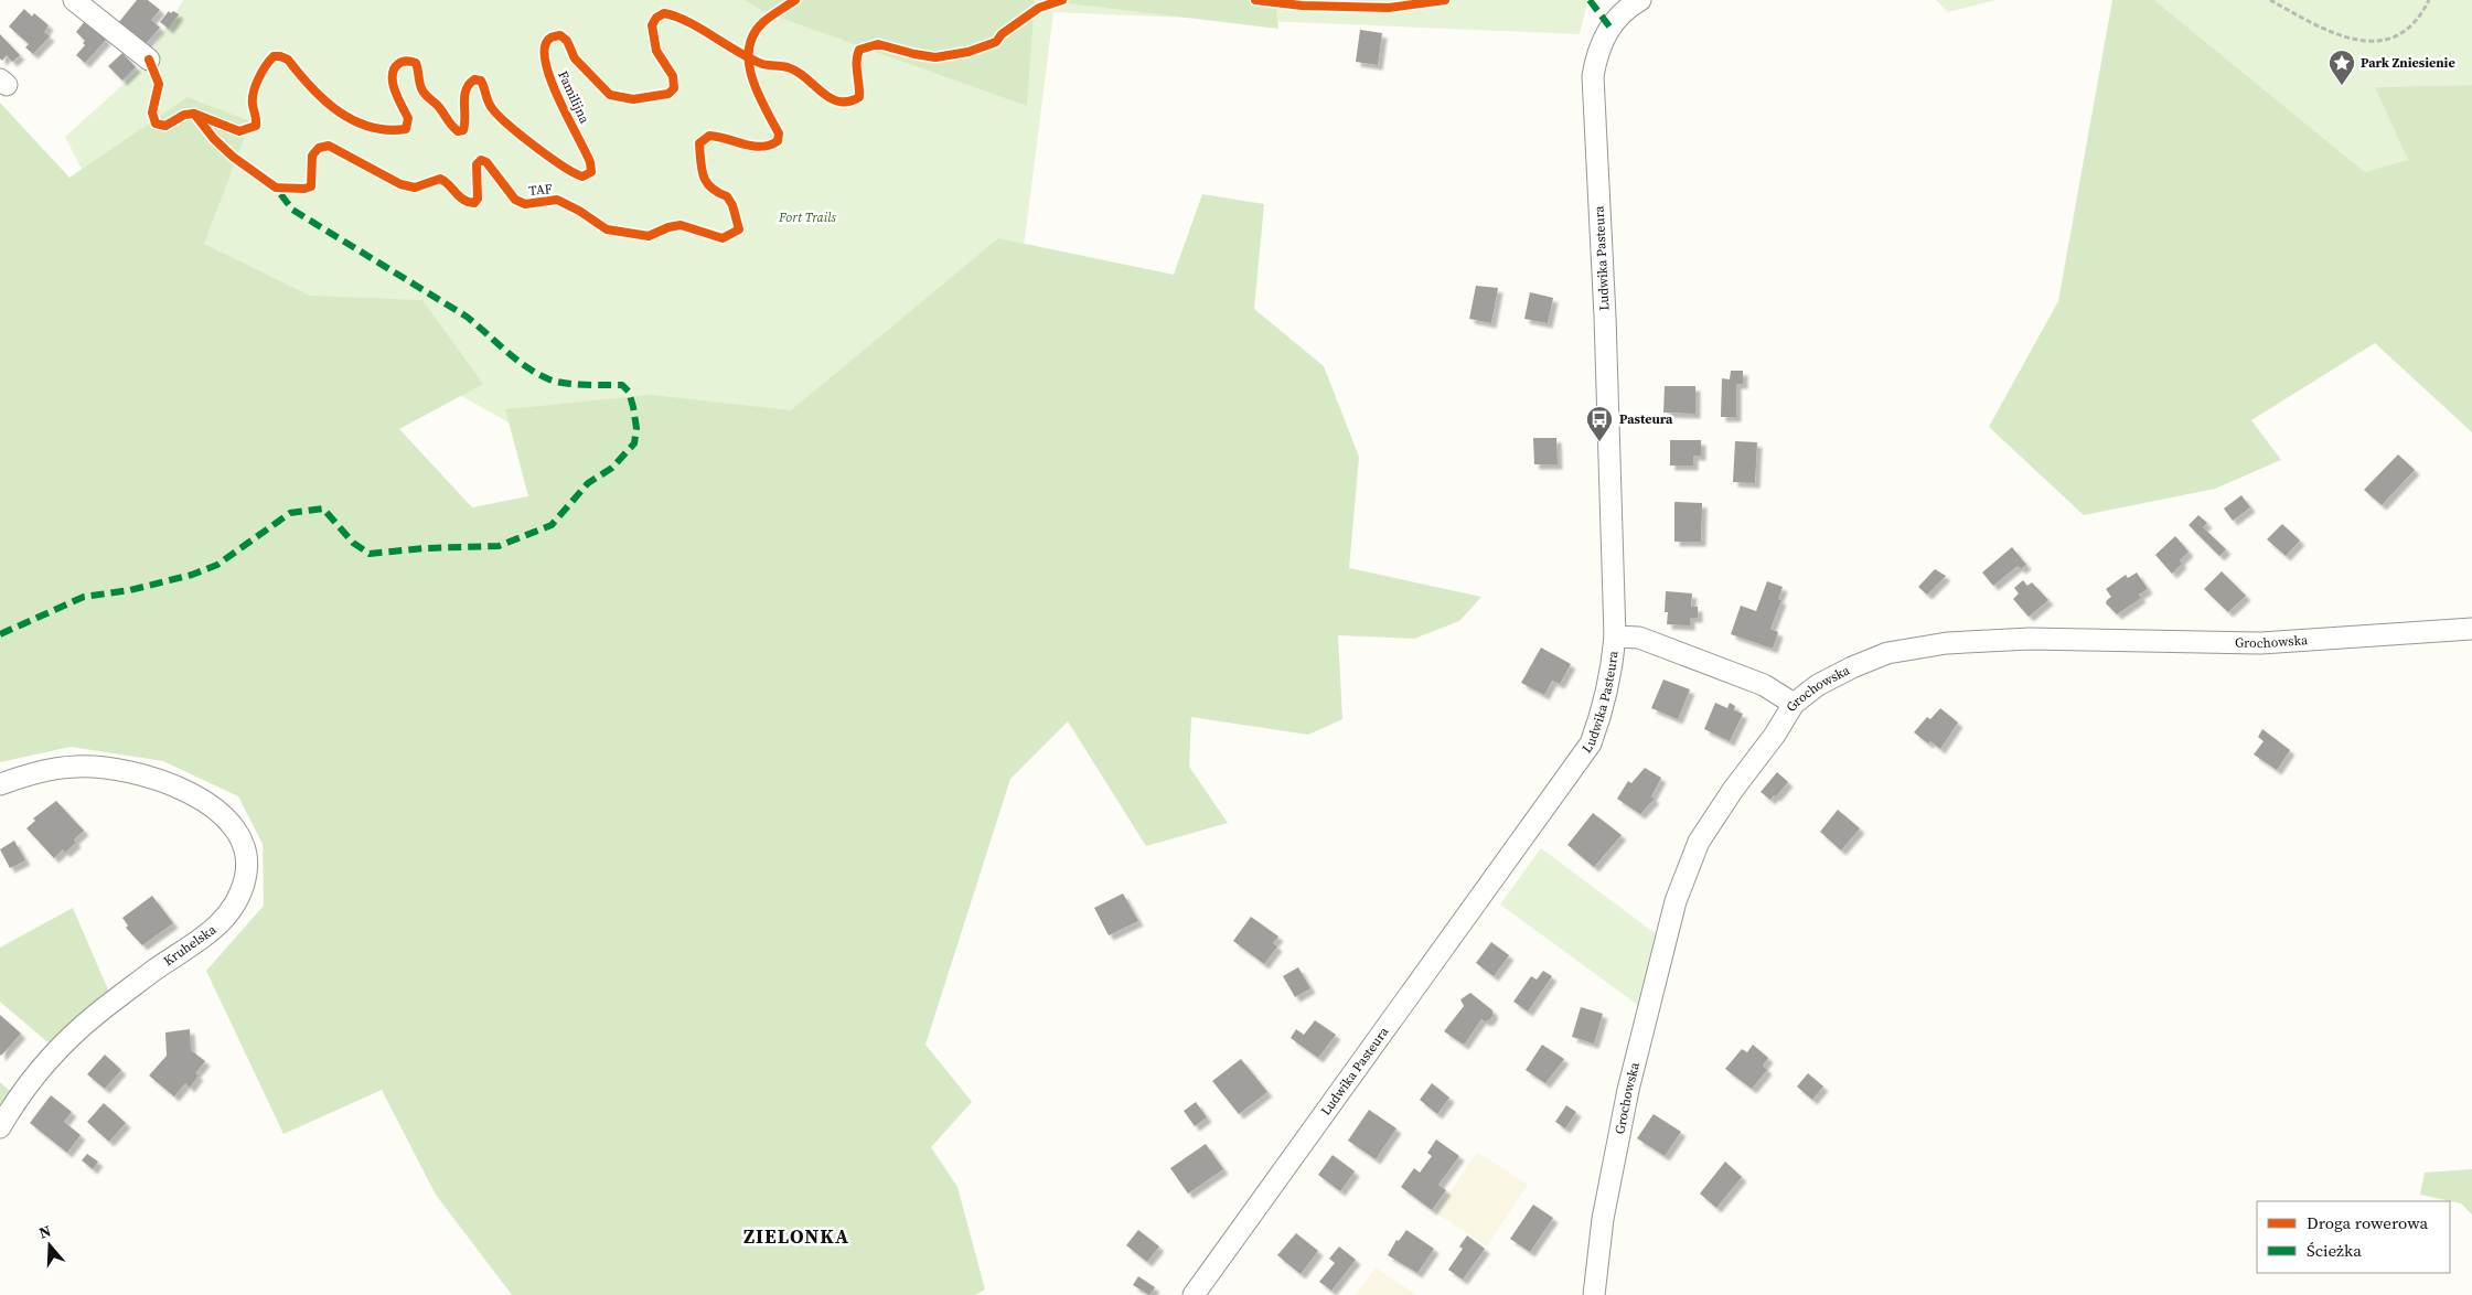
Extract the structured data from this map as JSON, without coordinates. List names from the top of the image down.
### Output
{
  "streets": {
    "street": ["Ludwika Pasteura", "Grochowska", "Kruhelska"],
    "cycle path": ["Familijna", "TAF"]
  },
  "districts": ["ZIELONKA"],
  "parks": ["Fort Trails"],
  "places": {
    "place": ["Park Zniesienie"],
    "bus stop": ["Pasteura"]
  },
  "legend": ["Droga rowerowa", "Ścieżka"],
  "north": "top"
}
